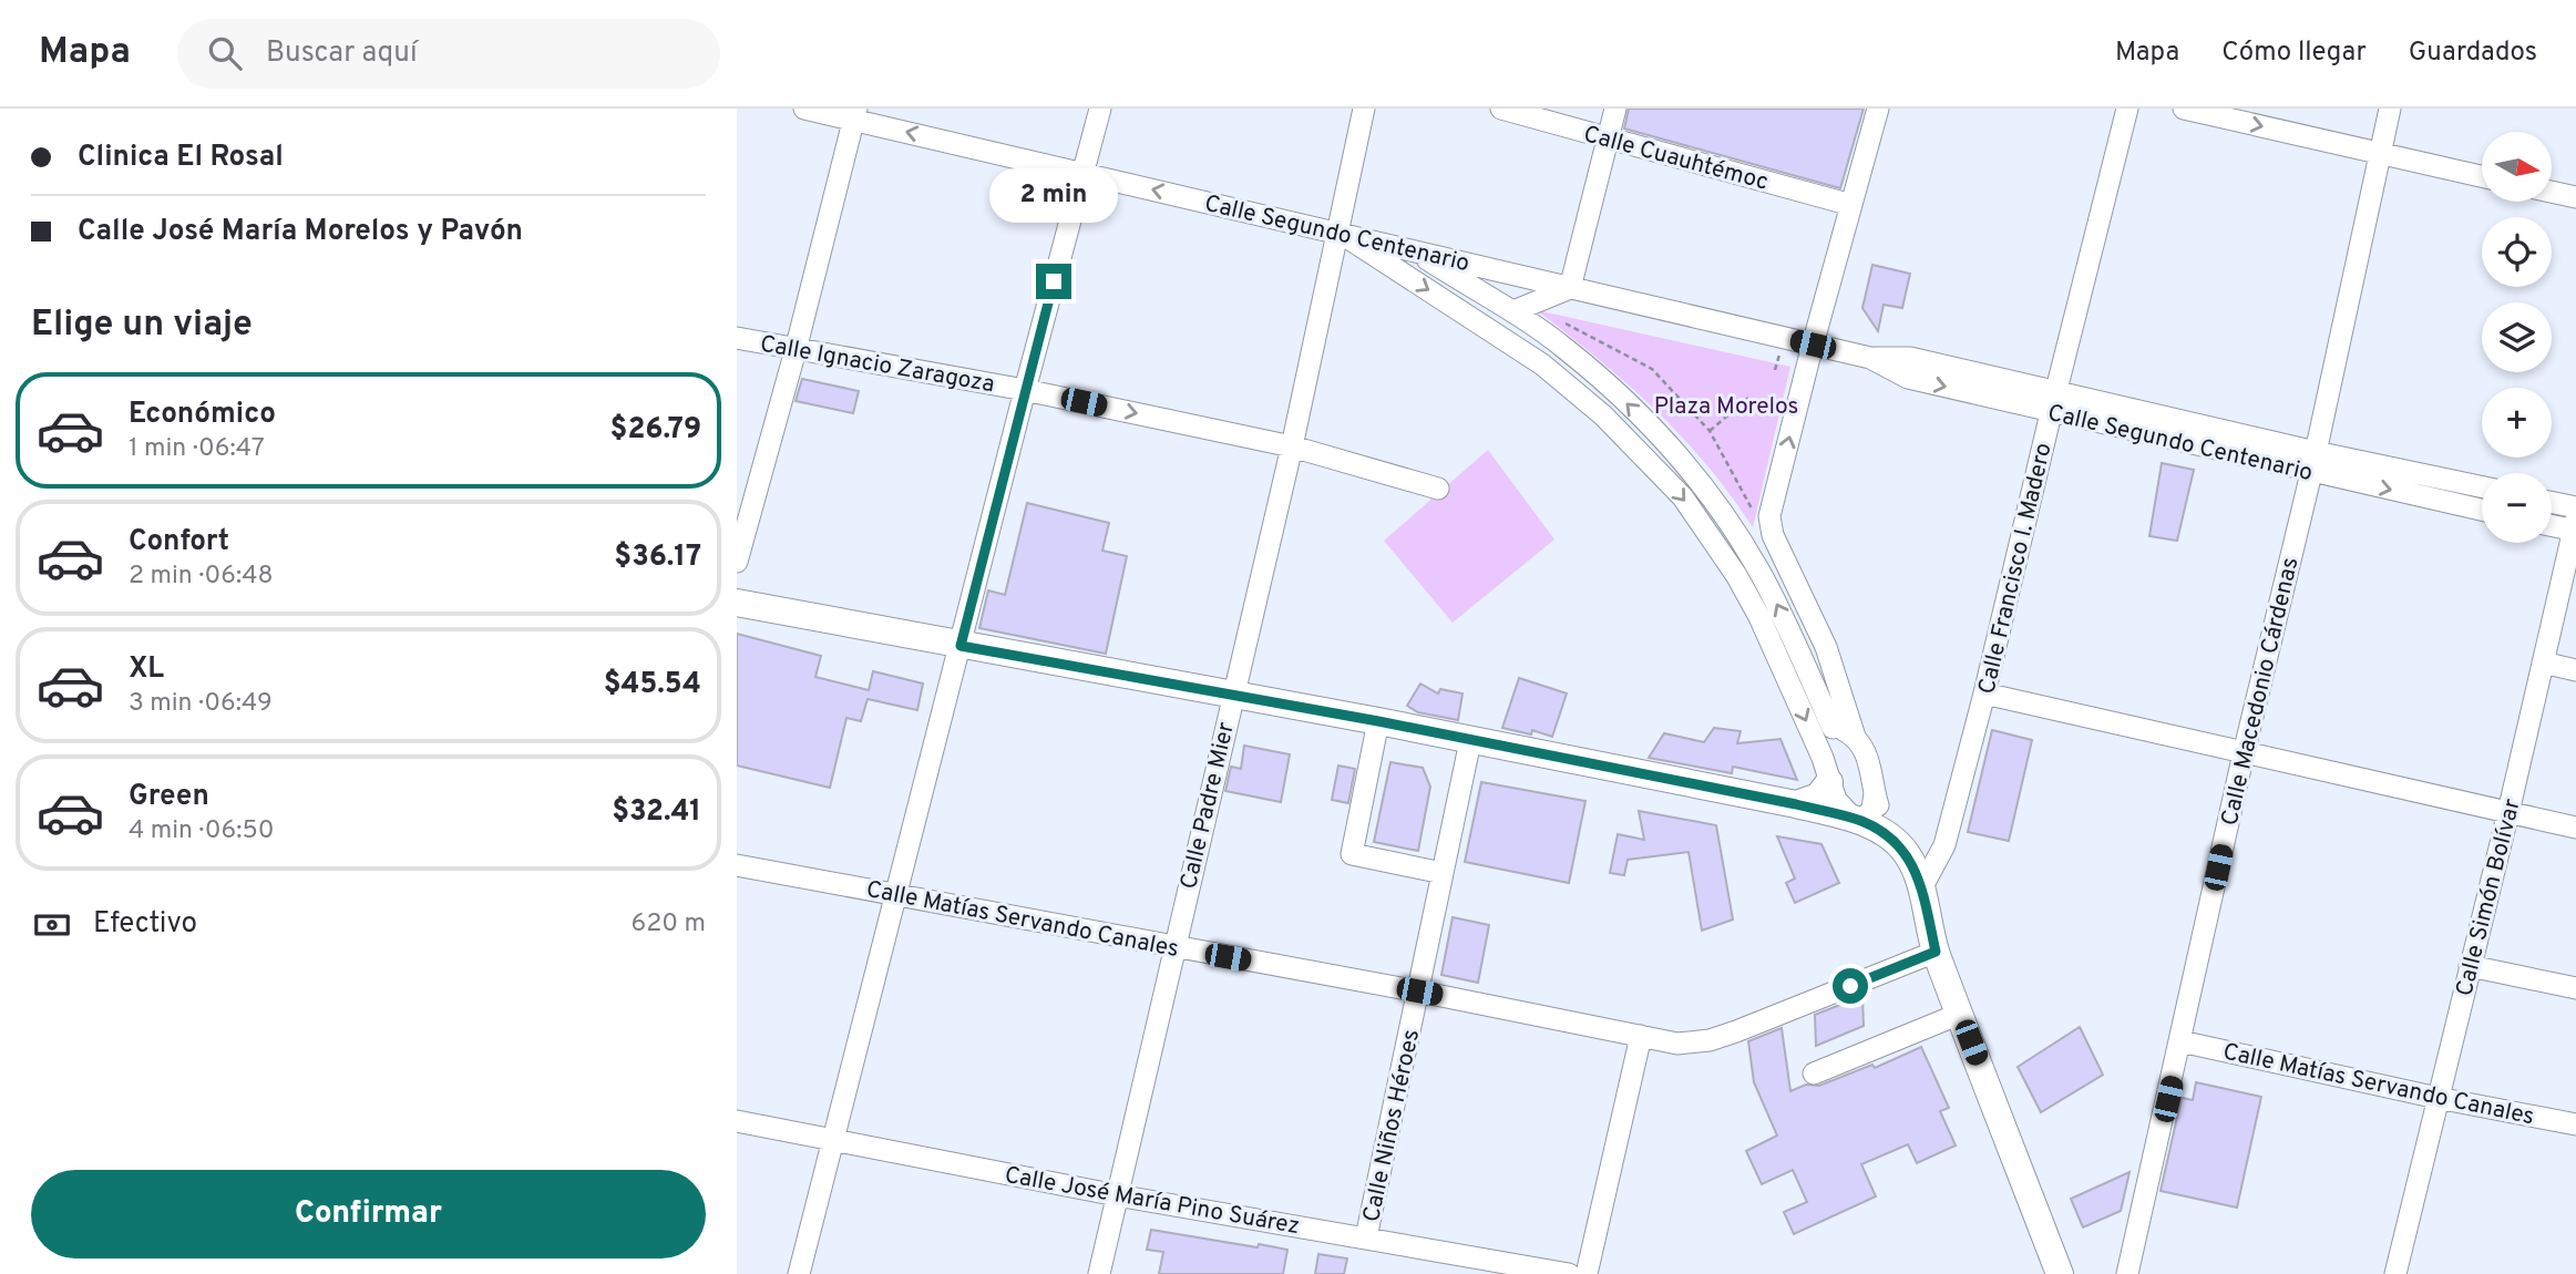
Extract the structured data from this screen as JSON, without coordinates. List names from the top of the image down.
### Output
{
  "streets": {
    "street": [
      "Calle Cuauhtémoc",
      "Calle Segundo Centenario",
      "Calle Ignacio Zaragoza",
      "Calle Francisco I. Madero",
      "Calle Macedonio Cárdenas",
      "Calle Padre Mier",
      "Calle Simón Bolívar",
      "Calle Matías Servando Canales",
      "Calle Niños Héroes",
      "Calle José María Pino Suárez"
    ]
  },
  "crossings": [
    ["Calle Segundo Centenario", "Calle Francisco I. Madero"],
    ["Calle Segundo Centenario", "Calle Macedonio Cárdenas"],
    ["Calle Segundo Centenario", "Calle Padre Mier"],
    ["Calle Ignacio Zaragoza", "Calle Padre Mier"],
    ["Calle Macedonio Cárdenas", "Calle Matías Servando Canales"],
    ["Calle Padre Mier", "Calle Matías Servando Canales"],
    ["Calle Padre Mier", "Calle José María Pino Suárez"],
    ["Calle Simón Bolívar", "Calle Matías Servando Canales"],
    ["Calle Matías Servando Canales", "Calle Niños Héroes"],
    ["Calle Niños Héroes", "Calle José María Pino Suárez"]
  ],
  "one_way": ["Calle Ignacio Zaragoza"],
  "parks": ["Plaza Morelos"],
  "north": "right",
  "page": {
    "header": "Mapa",
    "search": "Buscar aquí",
    "nav": ["Mapa", "Cómo llegar", "Guardados"],
    "banner": ["Clinica El Rosal", "Calle José María Morelos y Pavón"],
    "map_buttons": ["+", "−"],
    "bubble": "2 min",
    "heading": "Elige un viaje",
    "list": [
      {
        "name": "Económico",
        "note": "1 min · 06:47",
        "value": "$26.79"
      },
      {
        "name": "Confort",
        "note": "2 min · 06:48",
        "value": "$36.17"
      },
      {
        "name": "XL",
        "note": "3 min · 06:49",
        "value": "$45.54"
      },
      {
        "name": "Green",
        "note": "4 min · 06:50",
        "value": "$32.41"
      }
    ],
    "pay": ["Efectivo", "620 m"],
    "buttons": "Confirmar"
  }
}
